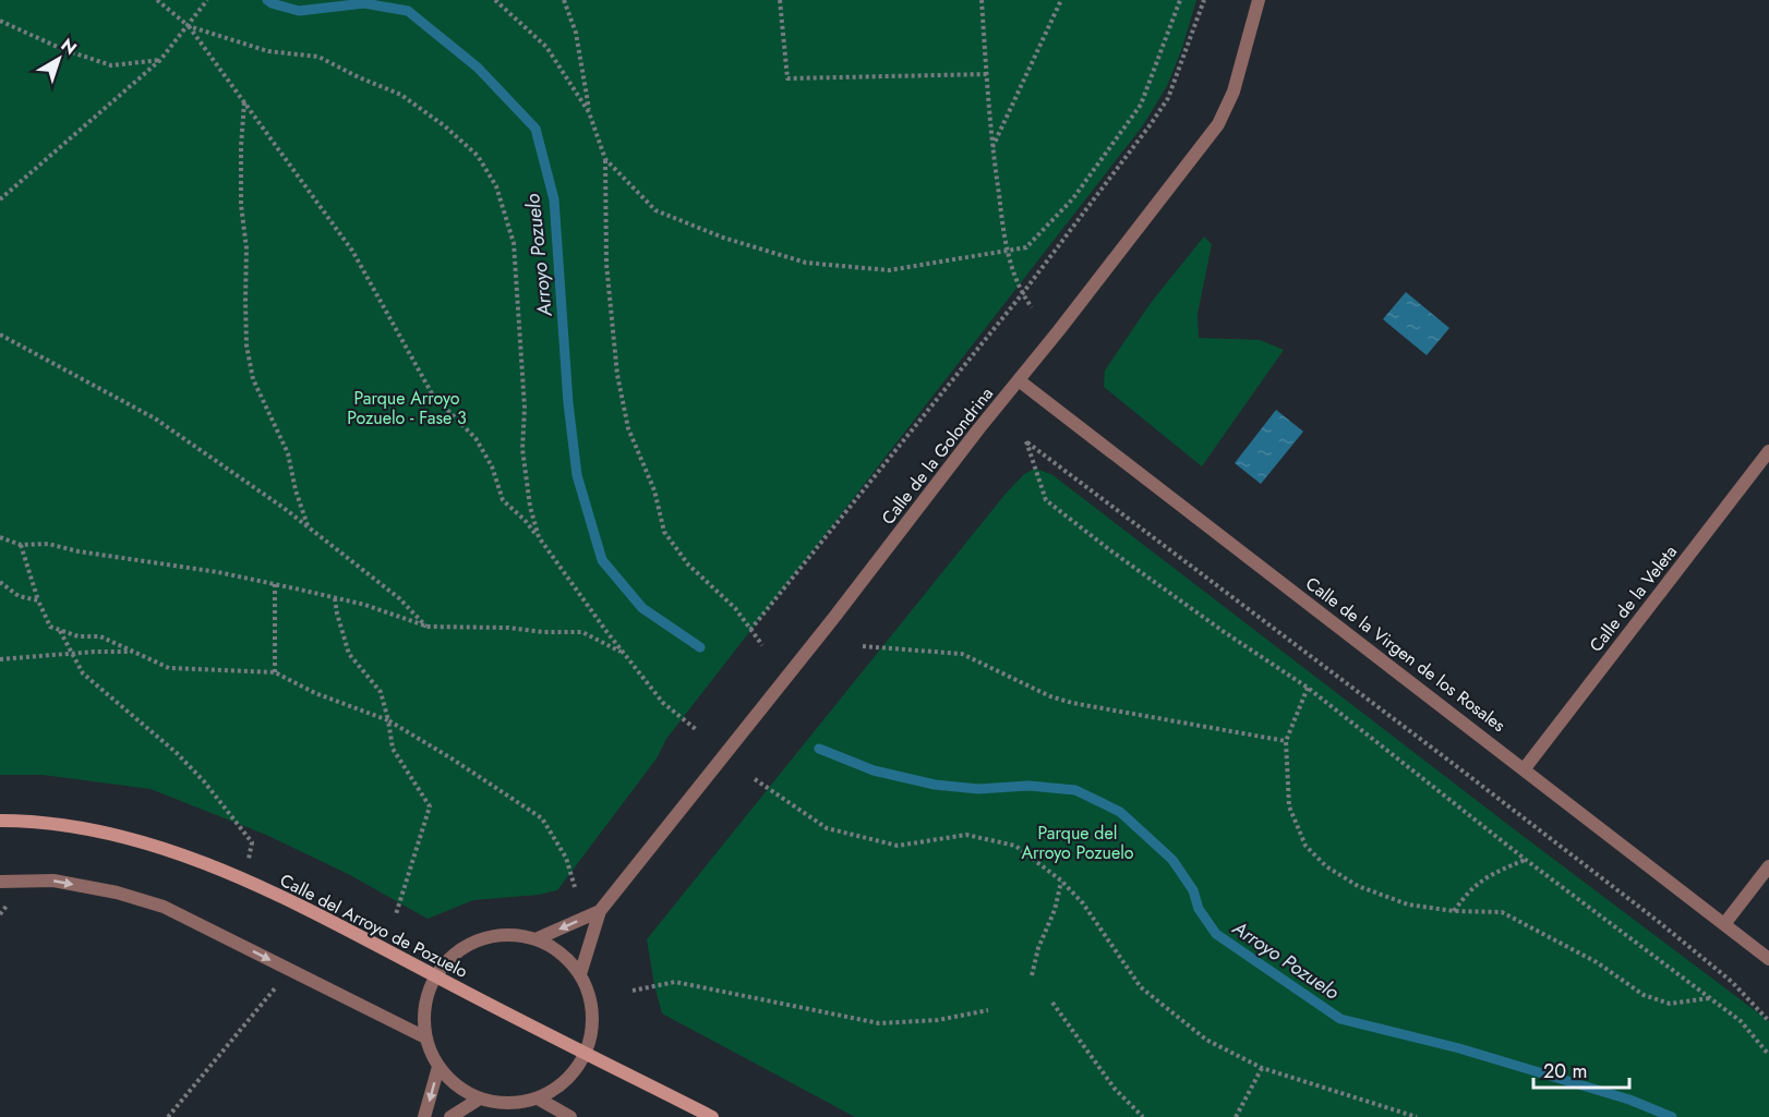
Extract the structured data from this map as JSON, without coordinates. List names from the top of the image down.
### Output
{
  "streets": {
    "main road": ["Calle del Arroyo de Pozuelo"],
    "street": ["Calle de la Golondrina", "Calle de la Veleta", "Calle de la Virgen de los Rosales"]
  },
  "crossings": [
    ["Calle de la Golondrina", "Calle de la Virgen de los Rosales"],
    ["Calle de la Veleta", "Calle de la Virgen de los Rosales"]
  ],
  "water": ["Arroyo Pozuelo"],
  "parks": ["Parque Arroyo Pozuelo - Fase 3", "Parque del Arroyo Pozuelo"],
  "scale_bar": "20 m",
  "north": "top right"
}
